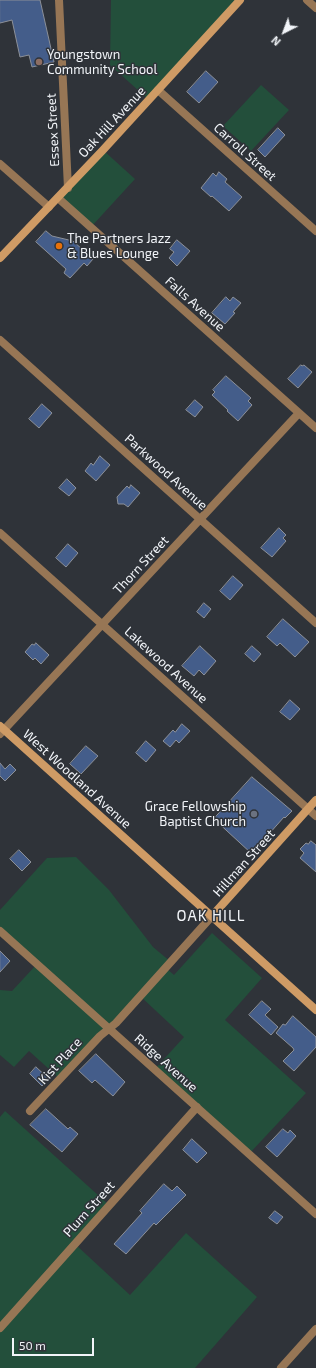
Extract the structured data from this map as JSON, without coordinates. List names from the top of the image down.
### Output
{
  "streets": {
    "street": [
      "Oak Hill Avenue",
      "Essex Street",
      "Carroll Street",
      "Falls Avenue",
      "Parkwood Avenue",
      "Thorn Street",
      "Lakewood Avenue",
      "West Woodland Avenue",
      "Hillman Street",
      "Kist Place",
      "Ridge Avenue",
      "Plum Street"
    ]
  },
  "crossings": [
    ["Oak Hill Avenue", "Essex Street"],
    ["Oak Hill Avenue", "Carroll Street"],
    ["Oak Hill Avenue", "Falls Avenue"],
    ["Falls Avenue", "Thorn Street"],
    ["Parkwood Avenue", "Thorn Street"],
    ["Thorn Street", "Lakewood Avenue"],
    ["Thorn Street", "West Woodland Avenue"],
    ["Lakewood Avenue", "Hillman Street"],
    ["West Woodland Avenue", "Hillman Street"],
    ["Hillman Street", "Kist Place"],
    ["Hillman Street", "Ridge Avenue"],
    ["Kist Place", "Ridge Avenue"],
    ["Ridge Avenue", "Plum Street"]
  ],
  "districts": ["OAK HILL"],
  "places": ["Youngstown Community School", "The Partners Jazz & Blues Lounge", "Grace Fellowship Baptist Church"],
  "scale_bar": "50 m",
  "north": "bottom left"
}
